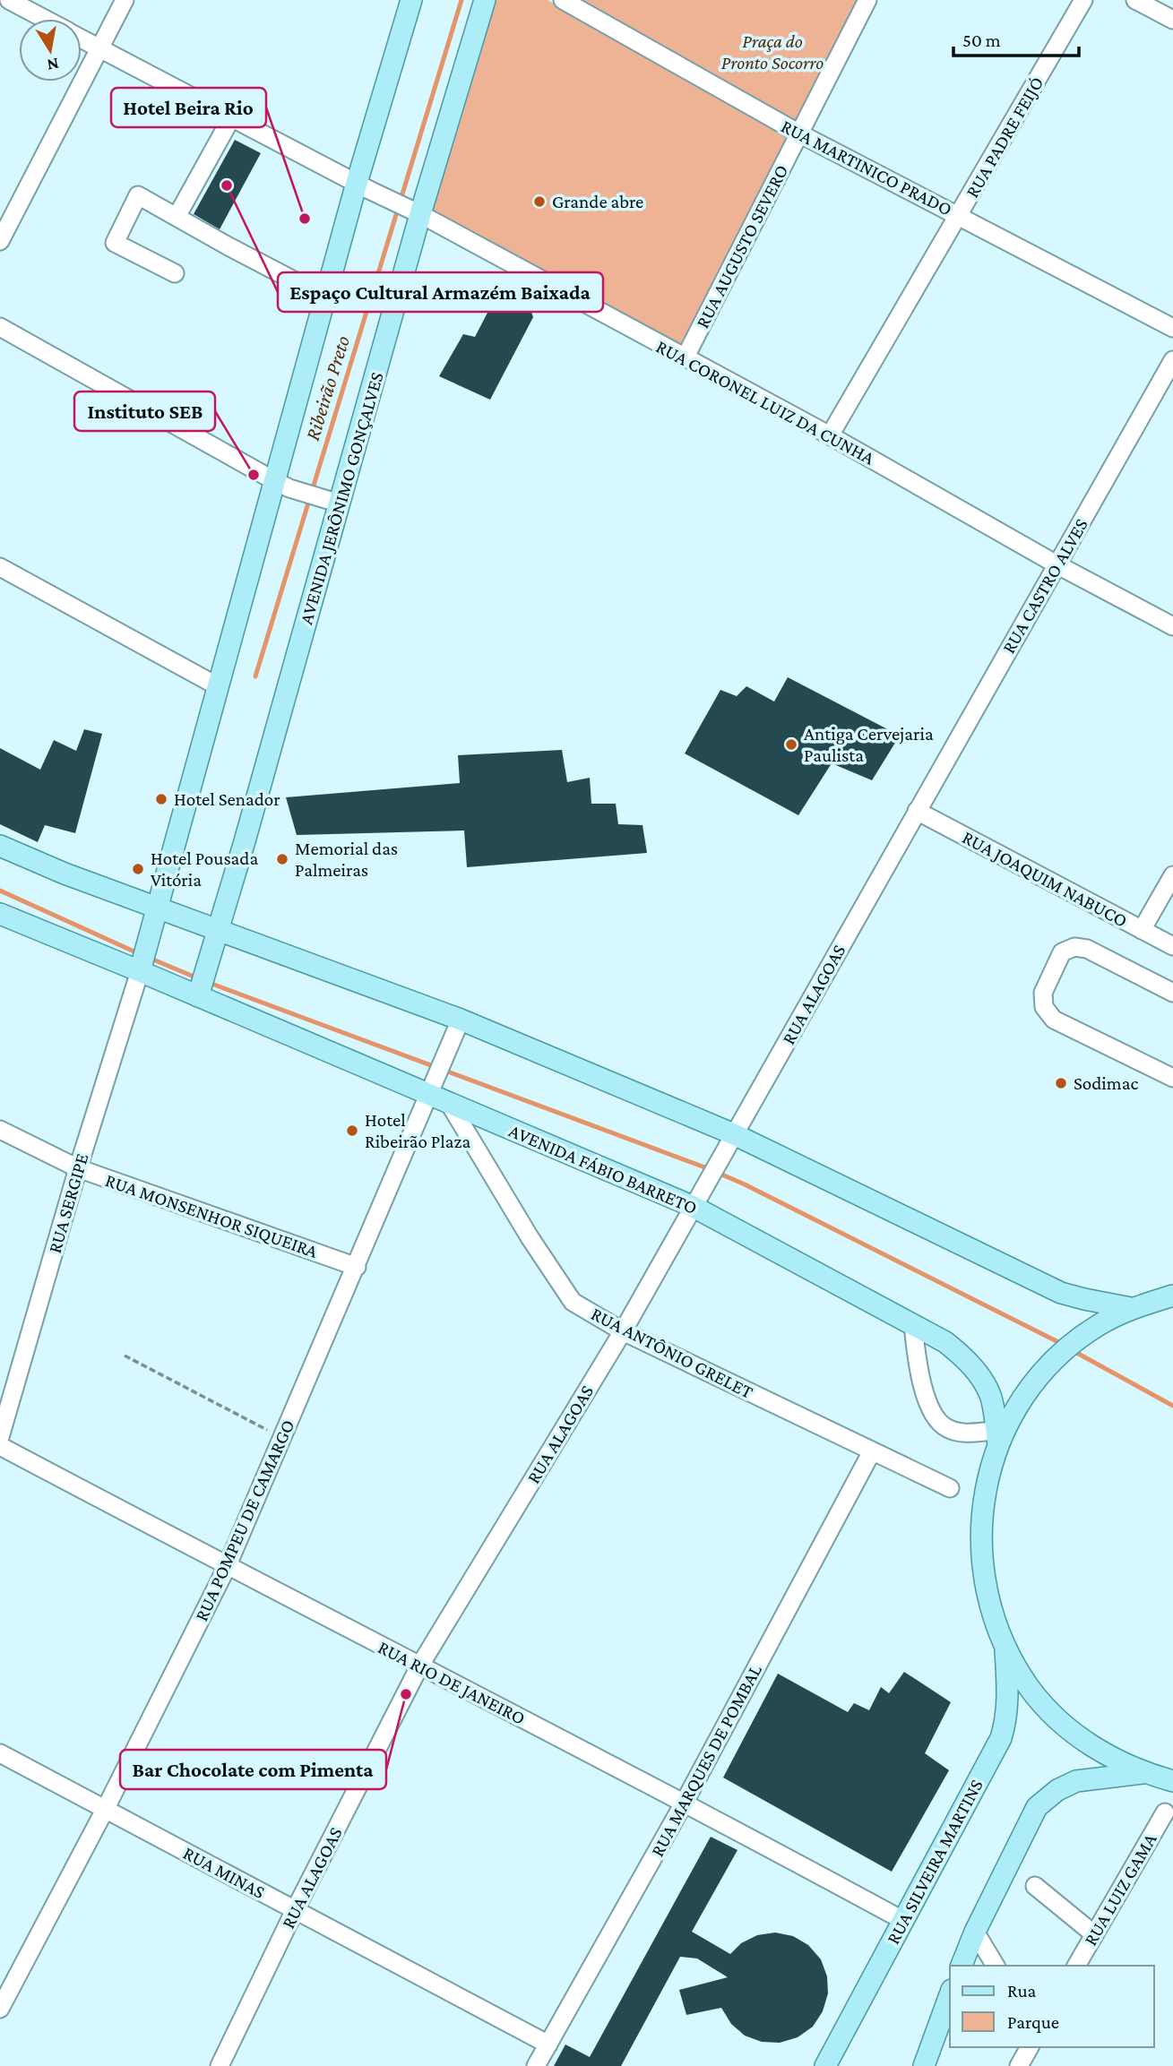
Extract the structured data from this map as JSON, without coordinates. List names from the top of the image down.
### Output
{
  "streets": {
    "main road": ["AVENIDA JERÔNIMO GONÇALVES", "AVENIDA FÁBIO BARRETO", "RUA SILVEIRA MARTINS"],
    "street": [
      "RUA PADRE FEIJÓ",
      "RUA MARTINICO PRADO",
      "RUA AUGUSTO SEVERO",
      "RUA CORONEL LUIZ DA CUNHA",
      "RUA CASTRO ALVES",
      "RUA JOAQUIM NABUCO",
      "RUA ALAGOAS",
      "RUA SERGIPE",
      "RUA MONSENHOR SIQUEIRA",
      "RUA ANTÔNIO GRELET",
      "RUA POMPEU DE CAMARGO",
      "RUA RIO DE JANEIRO",
      "RUA MARQUES DE POMBAL",
      "RUA MINAS",
      "RUA LUIZ GAMA"
    ]
  },
  "crossings": [
    ["RUA PADRE FEIJÓ", "RUA MARTINICO PRADO"],
    ["RUA PADRE FEIJÓ", "RUA CORONEL LUIZ DA CUNHA"],
    ["RUA MARTINICO PRADO", "RUA AUGUSTO SEVERO"],
    ["RUA AUGUSTO SEVERO", "RUA CORONEL LUIZ DA CUNHA"],
    ["RUA CORONEL LUIZ DA CUNHA", "AVENIDA JERÔNIMO GONÇALVES"],
    ["RUA CORONEL LUIZ DA CUNHA", "RUA CASTRO ALVES"],
    ["AVENIDA JERÔNIMO GONÇALVES", "AVENIDA FÁBIO BARRETO"],
    ["RUA CASTRO ALVES", "RUA JOAQUIM NABUCO"],
    ["RUA CASTRO ALVES", "RUA ALAGOAS"],
    ["RUA JOAQUIM NABUCO", "RUA ALAGOAS"],
    ["RUA ALAGOAS", "AVENIDA FÁBIO BARRETO"],
    ["RUA ALAGOAS", "RUA ANTÔNIO GRELET"],
    ["RUA ALAGOAS", "RUA RIO DE JANEIRO"],
    ["RUA ALAGOAS", "RUA MINAS"],
    ["AVENIDA FÁBIO BARRETO", "RUA SERGIPE"],
    ["AVENIDA FÁBIO BARRETO", "RUA ANTÔNIO GRELET"],
    ["AVENIDA FÁBIO BARRETO", "RUA POMPEU DE CAMARGO"],
    ["RUA SERGIPE", "RUA MONSENHOR SIQUEIRA"],
    ["RUA MONSENHOR SIQUEIRA", "RUA POMPEU DE CAMARGO"],
    ["RUA ANTÔNIO GRELET", "RUA MARQUES DE POMBAL"],
    ["RUA POMPEU DE CAMARGO", "RUA RIO DE JANEIRO"],
    ["RUA POMPEU DE CAMARGO", "RUA MINAS"],
    ["RUA RIO DE JANEIRO", "RUA MARQUES DE POMBAL"],
    ["RUA RIO DE JANEIRO", "RUA SILVEIRA MARTINS"],
    ["RUA MARQUES DE POMBAL", "RUA MINAS"]
  ],
  "water": ["Ribeirão Preto"],
  "parks": ["Praça do Pronto Socorro"],
  "places": [
    "Espaço Cultural Armazém Baixada",
    "Grande abre",
    "Hotel Beira Rio",
    "Instituto SEB",
    "Antiga Cervejaria Paulista",
    "Hotel Senador",
    "Memorial das Palmeiras",
    "Hotel Pousada Vitória",
    "Sodimac",
    "Hotel Ribeirão Plaza",
    "Bar Chocolate com Pimenta"
  ],
  "legend": ["Rua", "Parque"],
  "scale_bar": "50 m",
  "north": "bottom"
}
